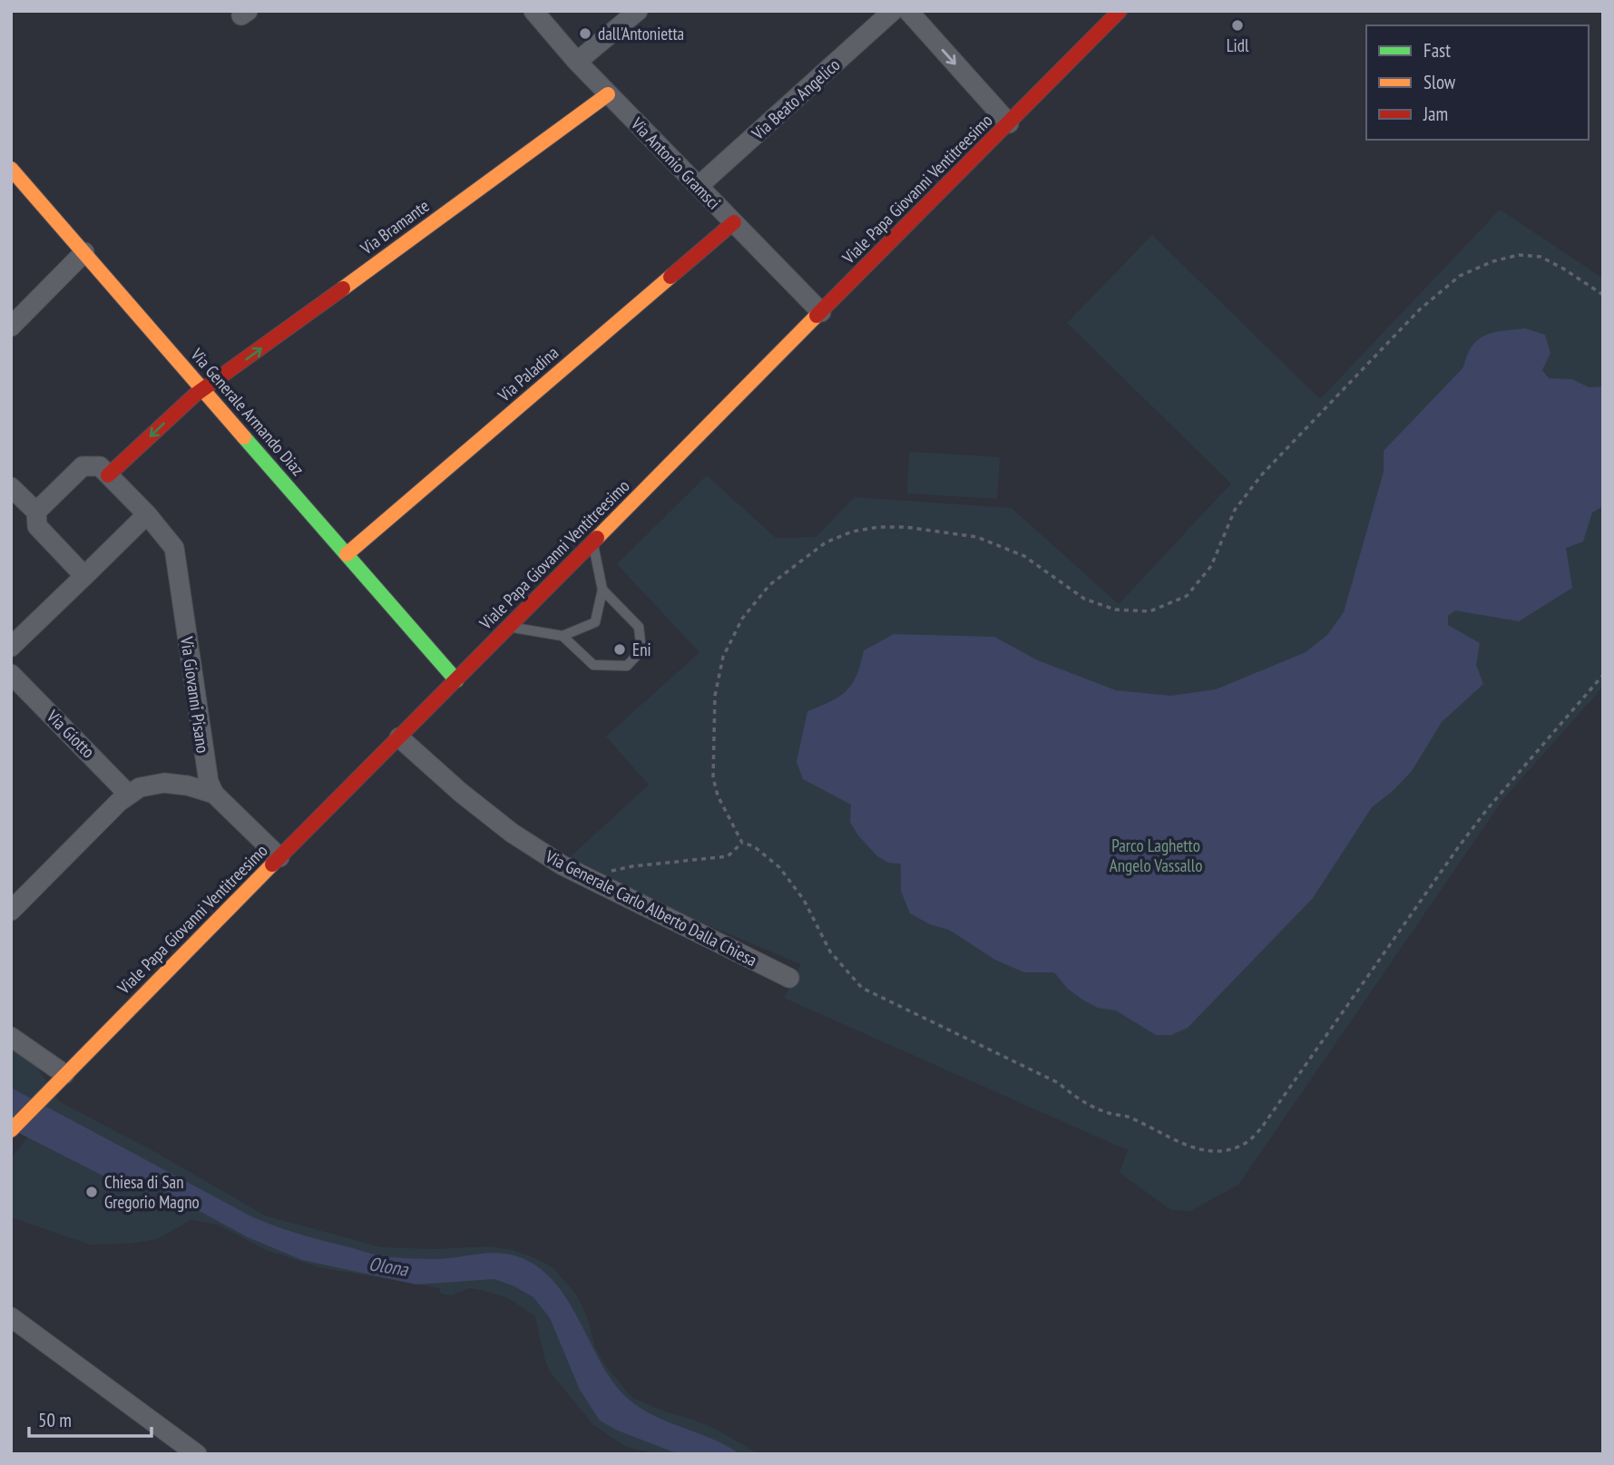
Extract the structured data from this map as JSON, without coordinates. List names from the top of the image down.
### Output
{
  "streets": {
    "street": [
      "Via Beato Angelico",
      "Via Antonio Gramsci",
      "Viale Papa Giovanni Ventitreesimo",
      "Via Bramante",
      "Via Paladina",
      "Via Generale Armando Diaz",
      "Via Giovanni Pisano",
      "Via Giotto",
      "Via Generale Carlo Alberto Dalla Chiesa"
    ]
  },
  "crossings": [
    ["Via Beato Angelico", "Via Antonio Gramsci"],
    ["Via Antonio Gramsci", "Viale Papa Giovanni Ventitreesimo"],
    ["Via Antonio Gramsci", "Via Bramante"],
    ["Via Antonio Gramsci", "Via Paladina"],
    ["Viale Papa Giovanni Ventitreesimo", "Via Generale Armando Diaz"],
    ["Viale Papa Giovanni Ventitreesimo", "Via Giovanni Pisano"],
    ["Viale Papa Giovanni Ventitreesimo", "Via Generale Carlo Alberto Dalla Chiesa"],
    ["Via Bramante", "Via Generale Armando Diaz"],
    ["Via Bramante", "Via Giovanni Pisano"],
    ["Via Paladina", "Via Generale Armando Diaz"]
  ],
  "water": ["Olona"],
  "parks": ["Parco Laghetto Angelo Vassallo"],
  "places": [
    "Lidl",
    "dall'Antonietta",
    "Eni",
    "Chiesa di San Gregorio Magno"
  ],
  "legend": ["Fast", "Slow", "Jam"],
  "scale_bar": "50 m"
}
